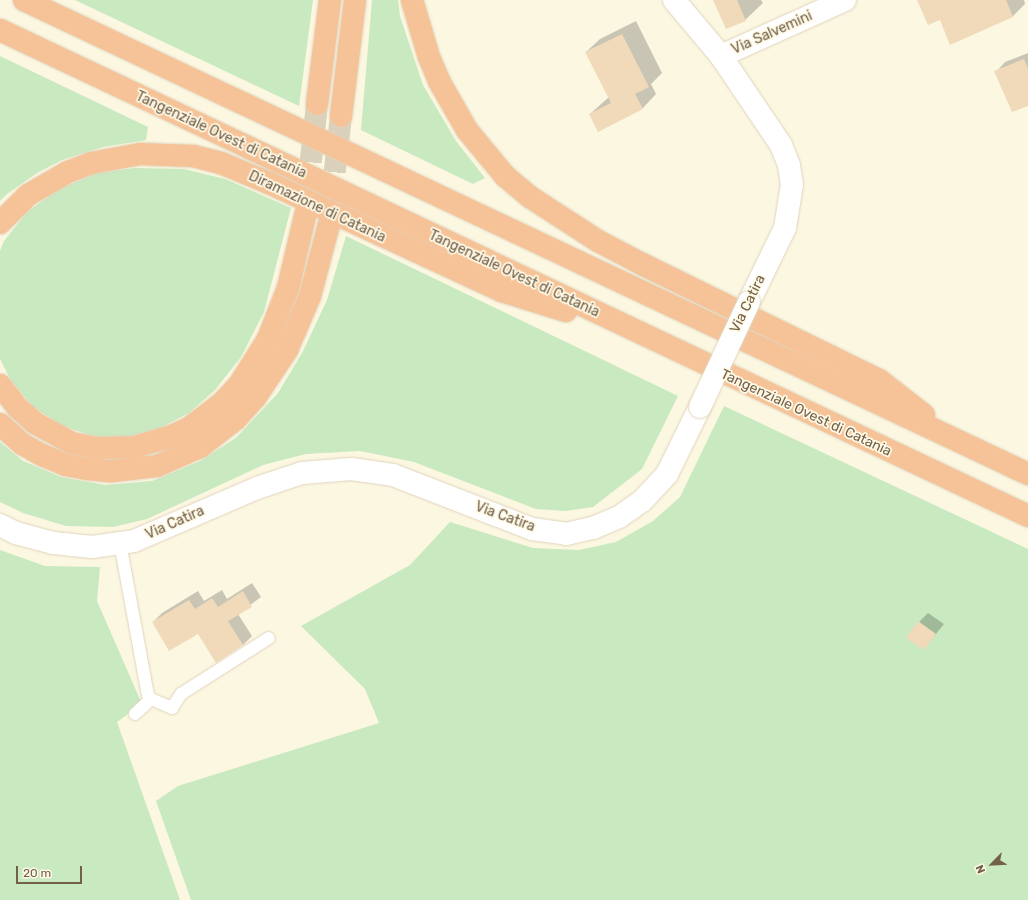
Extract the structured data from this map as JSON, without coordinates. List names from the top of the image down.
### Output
{
  "streets": {
    "highway": ["Tangenziale Ovest di Catania", "Diramazione di Catania"],
    "street": ["Via Salvemini", "Via Catira"]
  },
  "crossings": [
    ["Via Salvemini", "Via Catira"],
    ["Tangenziale Ovest di Catania", "Diramazione di Catania"]
  ],
  "scale_bar": "20 m",
  "north": "bottom left"
}
